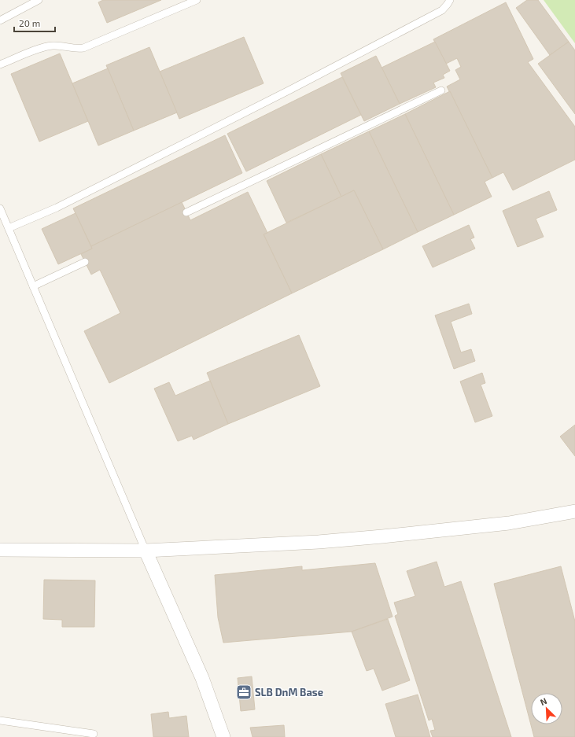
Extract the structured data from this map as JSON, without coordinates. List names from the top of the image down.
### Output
{
  "places": {
    "office": ["SLB DnM Base"]
  },
  "scale_bar": "20 m",
  "north": "top left"
}
